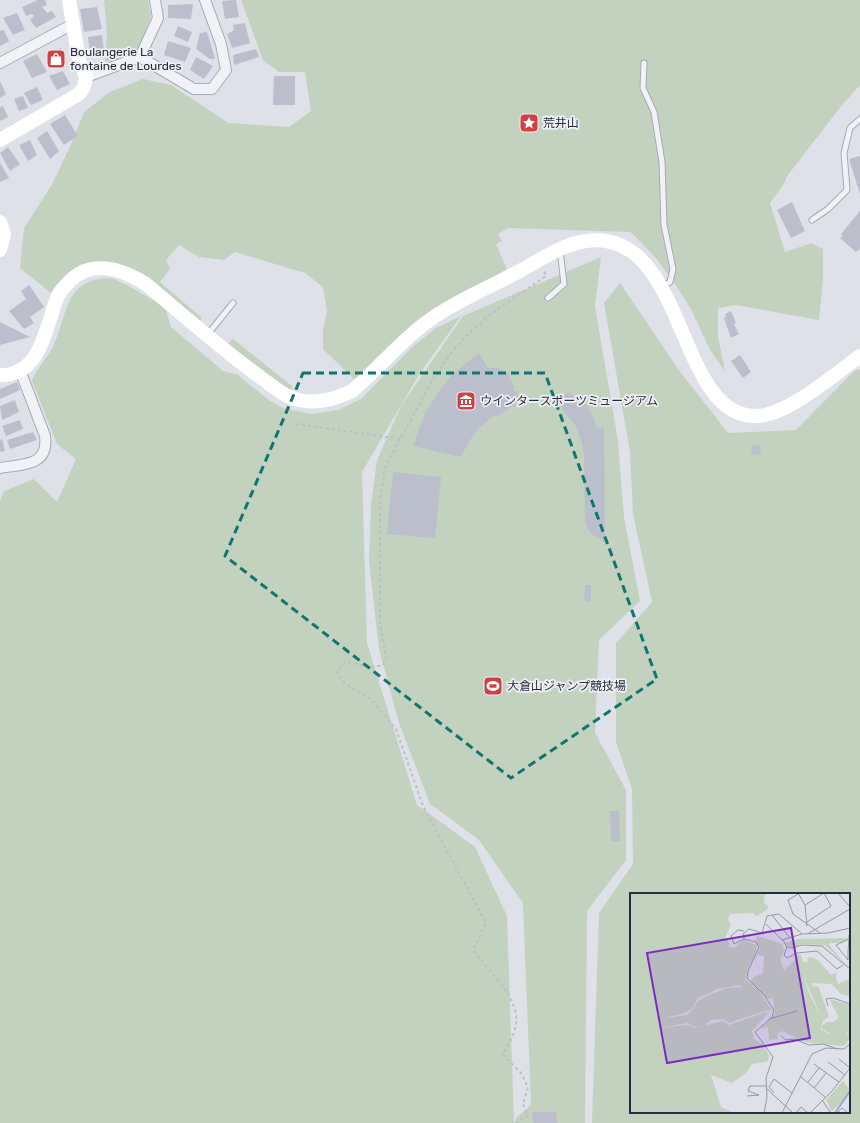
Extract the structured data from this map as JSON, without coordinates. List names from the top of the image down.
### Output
{
  "places": {
    "shop": ["Boulangerie La fontaine de Lourdes"],
    "place": ["荒井山"],
    "museum": ["ウインタースポーツミュージアム"],
    "sports": ["大倉山ジャンプ競技場"]
  }
}
